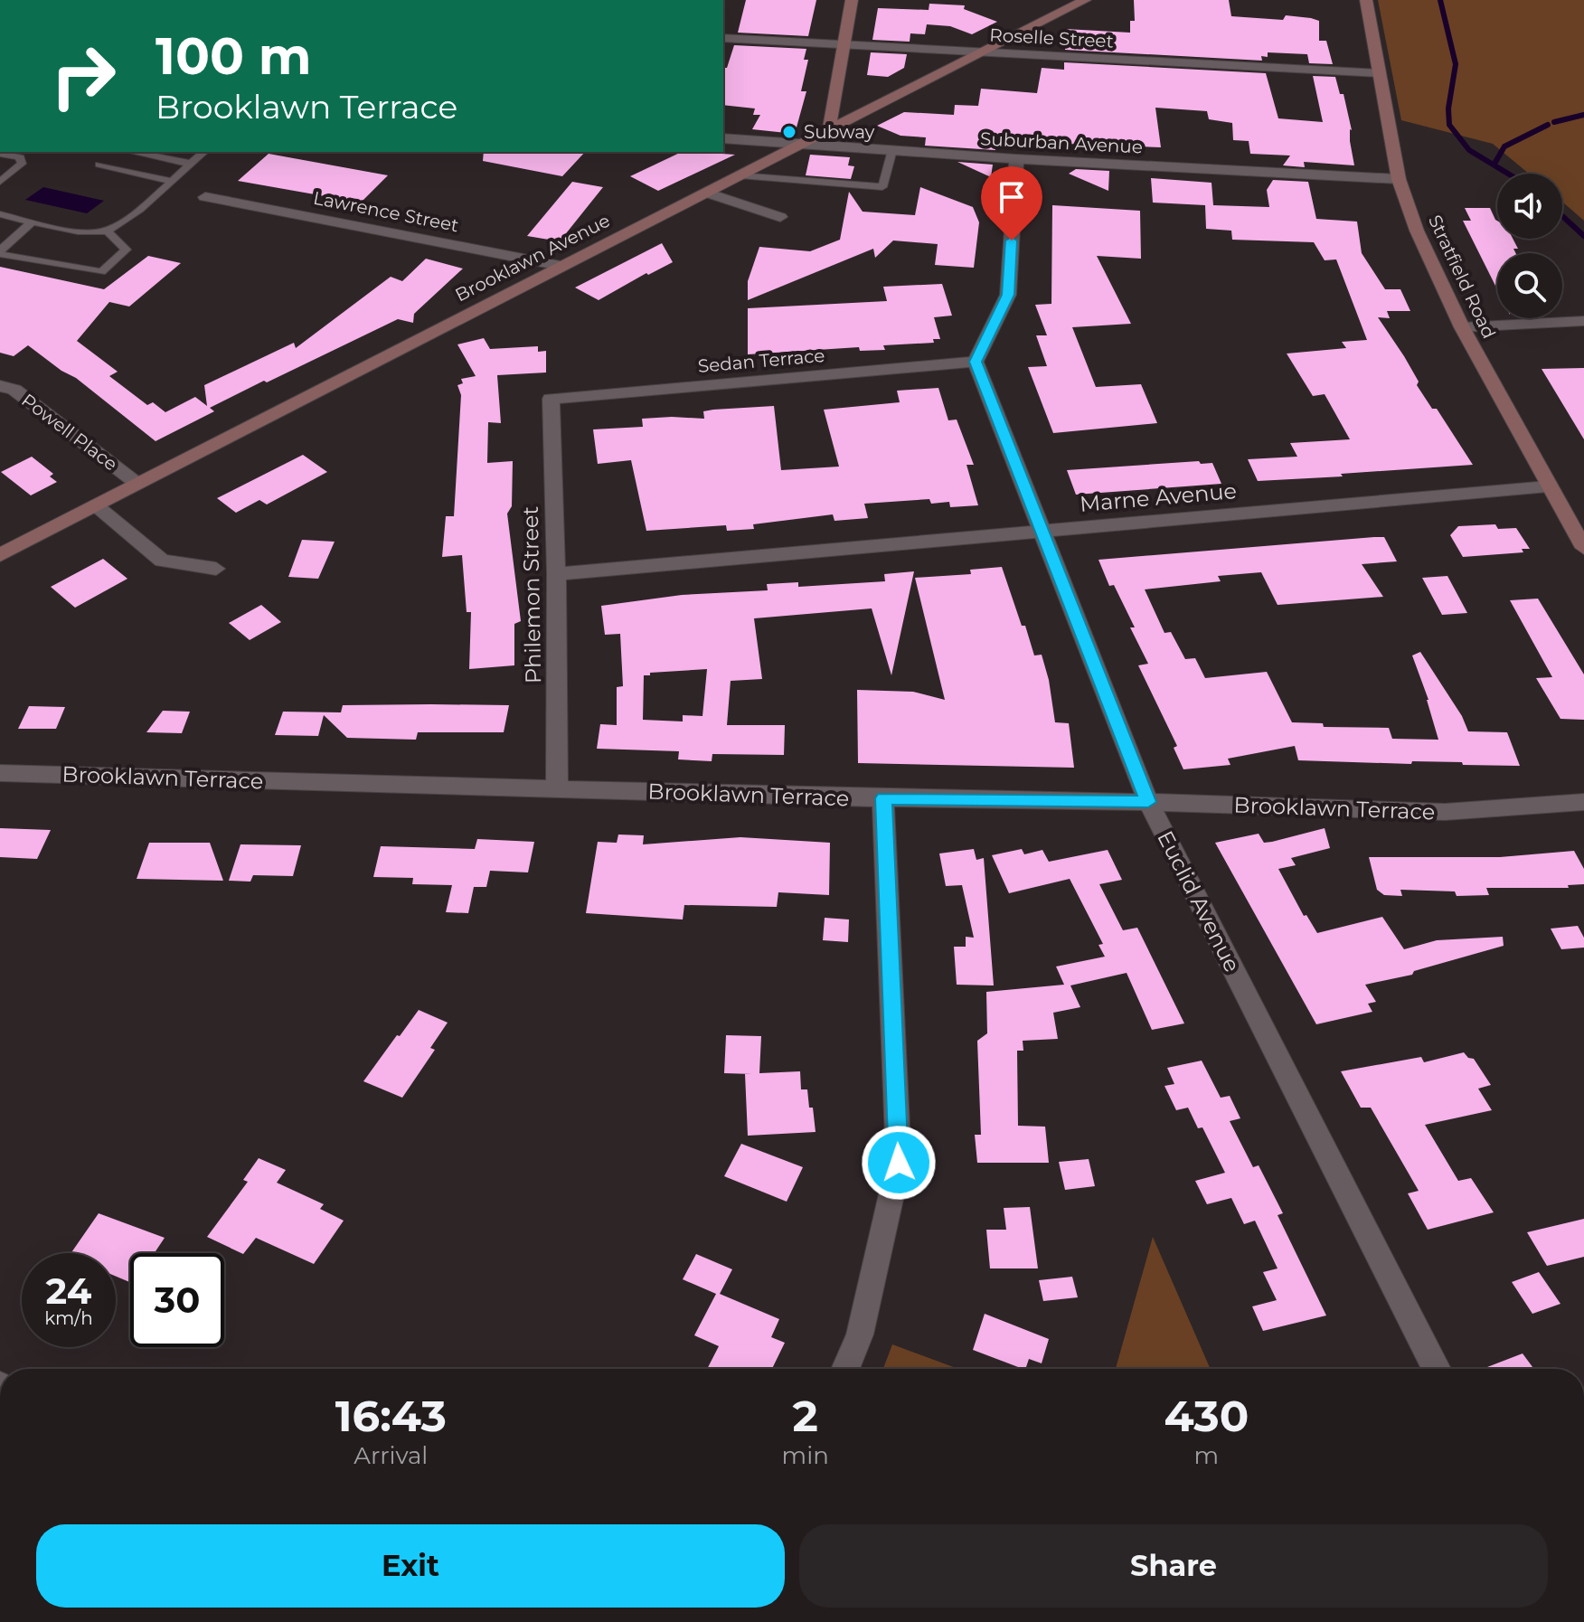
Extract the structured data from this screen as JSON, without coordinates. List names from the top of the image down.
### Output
{
  "streets": {
    "street": [
      "Roselle Street",
      "Suburban Avenue",
      "Lawrence Street",
      "Brooklawn Avenue",
      "Stratfield Road",
      "Sedan Terrace",
      "Powell Place",
      "Marne Avenue",
      "Philemon Street",
      "Brooklawn Terrace",
      "Euclid Avenue"
    ]
  },
  "crossings": [
    ["Roselle Street", "Brooklawn Avenue"],
    ["Roselle Street", "Stratfield Road"],
    ["Suburban Avenue", "Brooklawn Avenue"],
    ["Suburban Avenue", "Stratfield Road"],
    ["Lawrence Street", "Brooklawn Avenue"],
    ["Brooklawn Avenue", "Powell Place"],
    ["Stratfield Road", "Marne Avenue"],
    ["Sedan Terrace", "Philemon Street"],
    ["Sedan Terrace", "Euclid Avenue"],
    ["Marne Avenue", "Philemon Street"],
    ["Marne Avenue", "Euclid Avenue"],
    ["Philemon Street", "Brooklawn Terrace"],
    ["Brooklawn Terrace", "Euclid Avenue"]
  ],
  "places": ["Subway"],
  "page": {
    "turn": ["100 m", "Brooklawn Terrace"],
    "speed": "24 km/h",
    "limit": "30",
    "eta": [
      "16:43",
      "Arrival",
      "2",
      "min",
      "430",
      "m"
    ],
    "buttons": ["Exit", "Share"]
  }
}
